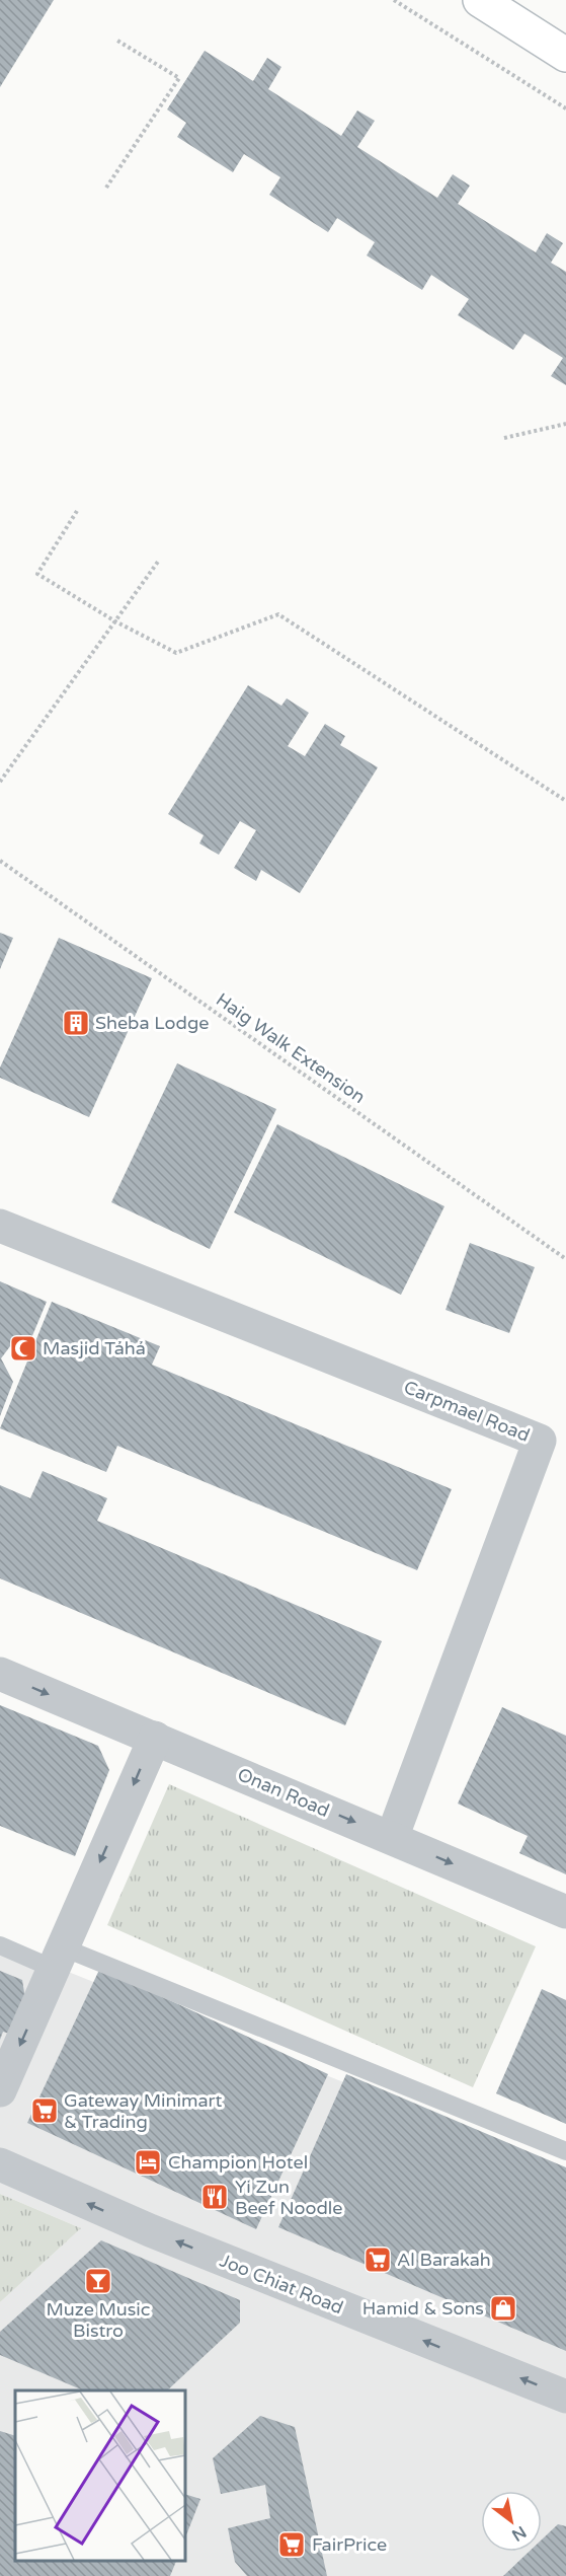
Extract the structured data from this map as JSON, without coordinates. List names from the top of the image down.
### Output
{
  "streets": {
    "street": ["Carpmael Road", "Onan Road", "Joo Chiat Road"],
    "path": ["Haig Walk Extension"]
  },
  "crossings": [
    ["Carpmael Road", "Onan Road"]
  ],
  "one_way": ["Onan Road", "Joo Chiat Road"],
  "places": {
    "building": ["Sheba Lodge"],
    "mosque": ["Masjid Táhá"],
    "supermarket": ["Gateway Minimart & Trading", "Al Barakah", "FairPrice"],
    "hotel": ["Champion Hotel"],
    "restaurant": ["Yi Zun Beef Noodle"],
    "bar": ["Muze Music Bistro"],
    "shop": ["Hamid & Sons"]
  },
  "north": "bottom right"
}
